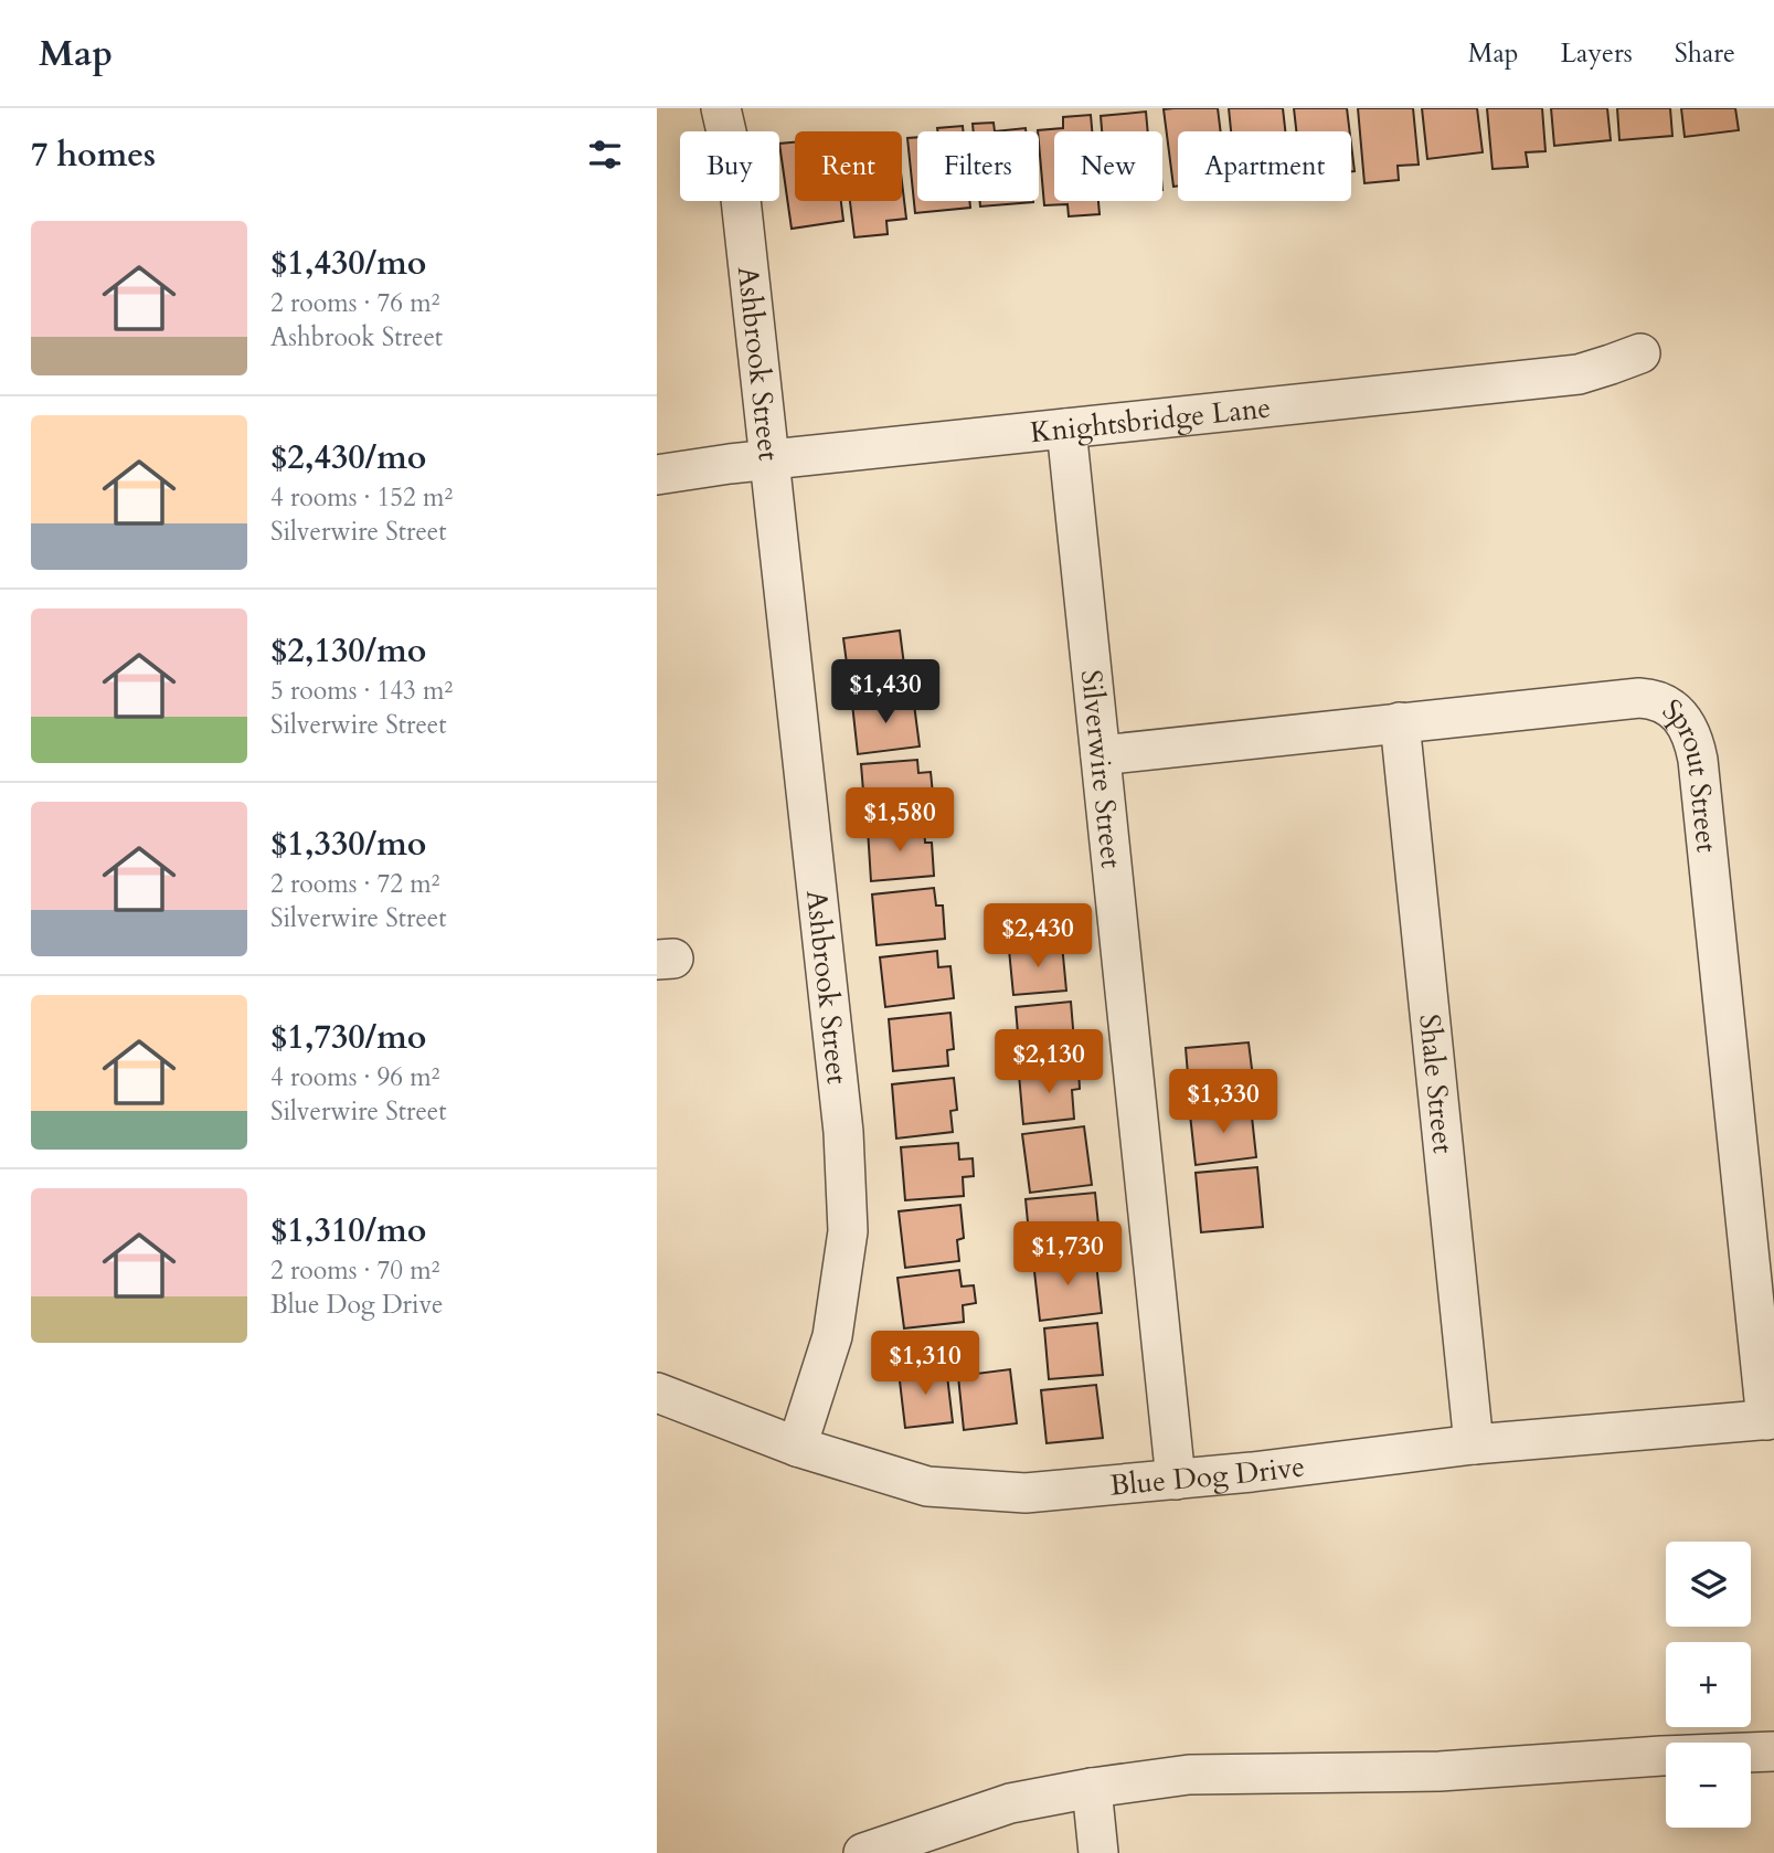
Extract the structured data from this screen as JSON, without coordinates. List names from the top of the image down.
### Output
{
  "streets": {
    "street": [
      "Ashbrook Street",
      "Knightsbridge Lane",
      "Silverwire Street",
      "Sprout Street",
      "Shale Street",
      "Blue Dog Drive"
    ]
  },
  "crossings": [
    ["Ashbrook Street", "Knightsbridge Lane"],
    ["Ashbrook Street", "Blue Dog Drive"],
    ["Knightsbridge Lane", "Silverwire Street"],
    ["Silverwire Street", "Sprout Street"],
    ["Silverwire Street", "Blue Dog Drive"],
    ["Sprout Street", "Shale Street"],
    ["Sprout Street", "Blue Dog Drive"],
    ["Shale Street", "Blue Dog Drive"]
  ],
  "page": {
    "header": "Map",
    "nav": ["Map", "Layers", "Share"],
    "heading": "7 homes",
    "chip": [
      "Buy",
      "Rent",
      "Filters",
      "New",
      "Apartment"
    ],
    "list": [
      {
        "name": "$1,430/mo",
        "note": "2 rooms · 76 m² · Ashbrook Street"
      },
      {
        "name": "$2,430/mo",
        "note": "4 rooms · 152 m² · Silverwire Street"
      },
      {
        "name": "$2,130/mo",
        "note": "5 rooms · 143 m² · Silverwire Street"
      },
      {
        "name": "$1,330/mo",
        "note": "2 rooms · 72 m² · Silverwire Street"
      },
      {
        "name": "$1,730/mo",
        "note": "4 rooms · 96 m² · Silverwire Street"
      },
      {
        "name": "$1,310/mo",
        "note": "2 rooms · 70 m² · Blue Dog Drive"
      }
    ],
    "price": [
      "$1,430",
      "$1,580",
      "$2,430",
      "$2,130",
      "$1,330",
      "$1,730",
      "$1,310"
    ],
    "map_buttons": ["+", "−"]
  }
}
